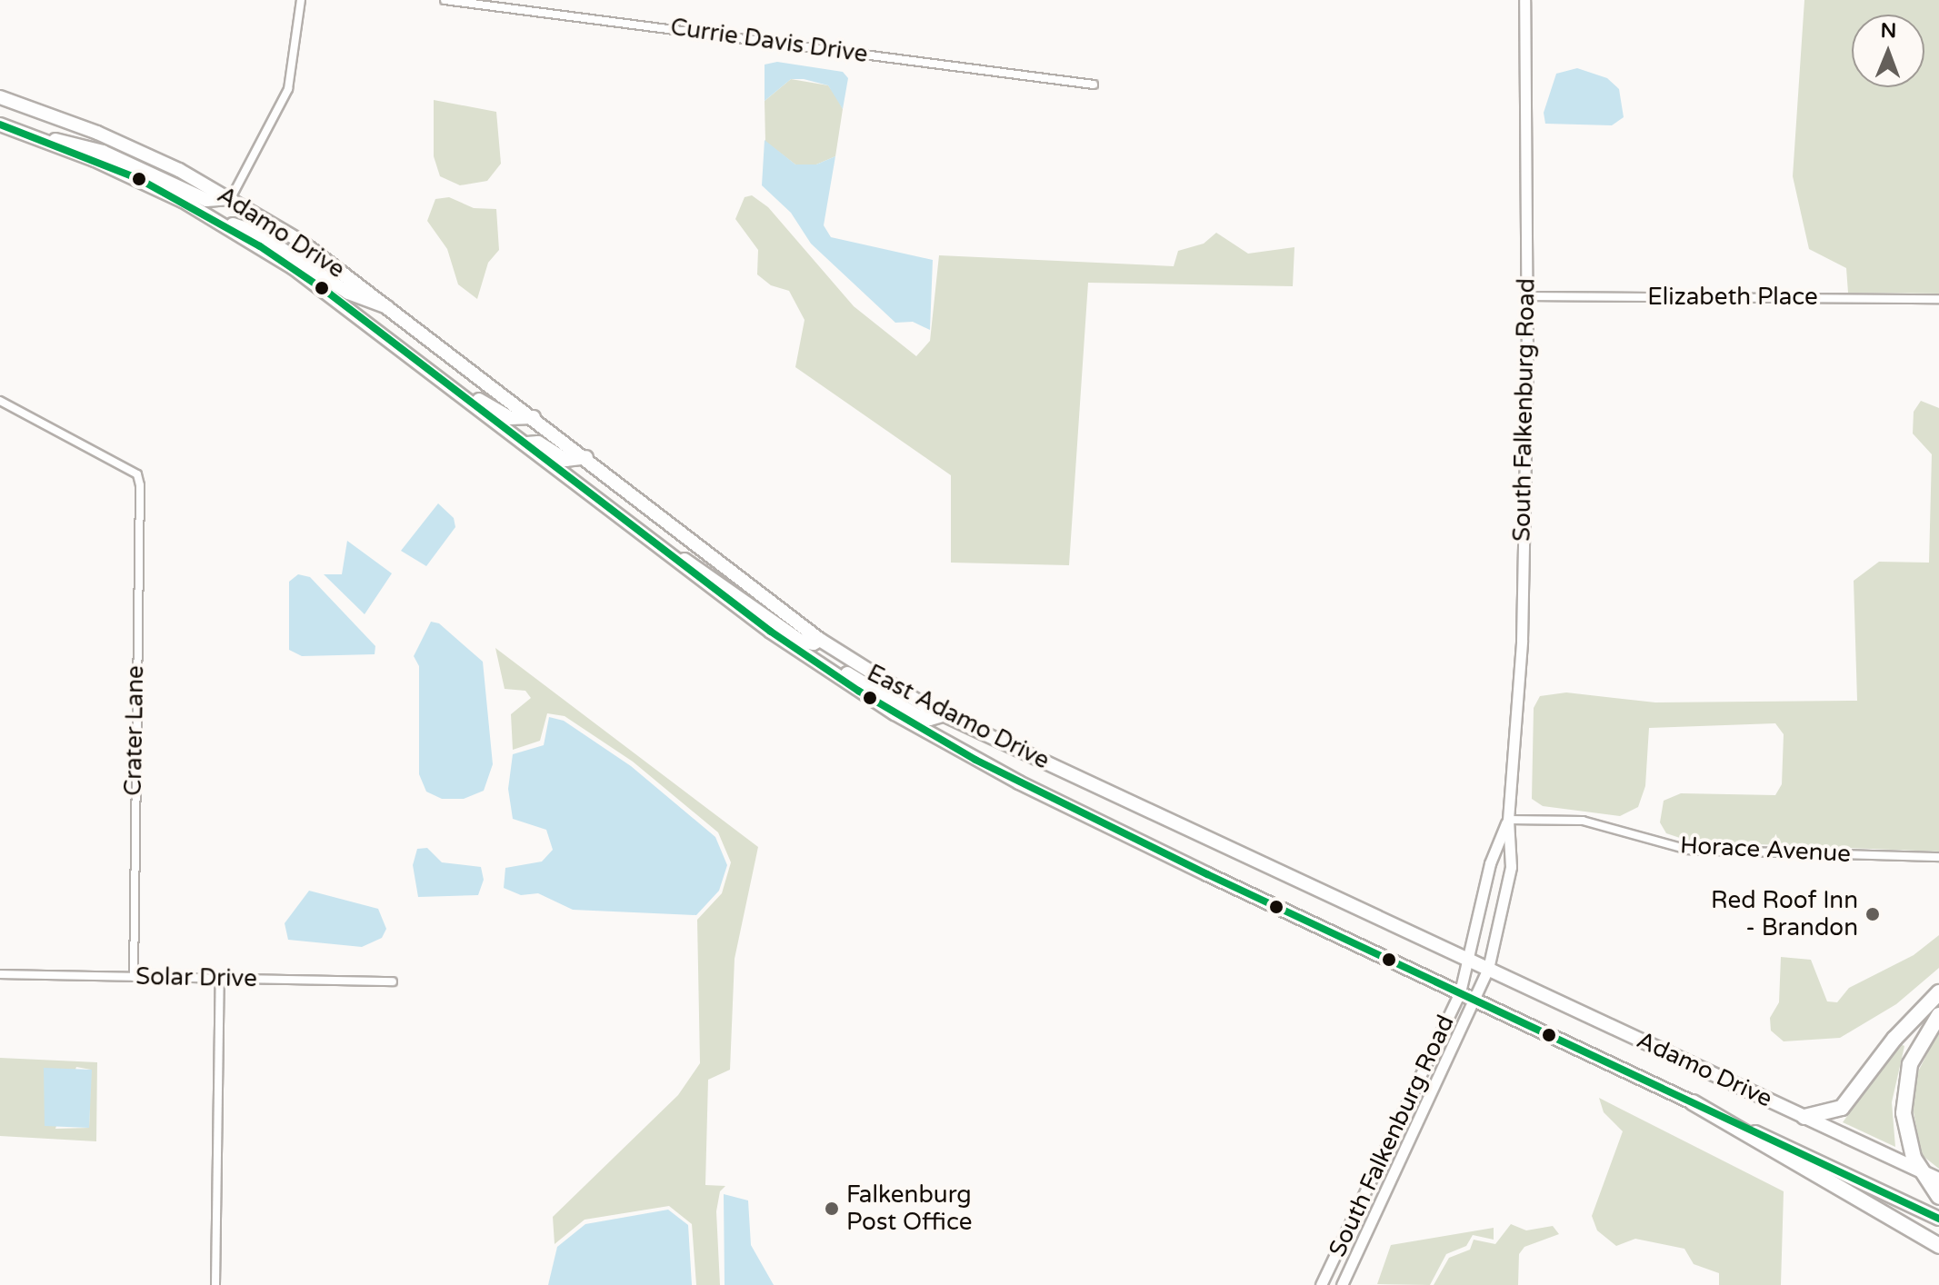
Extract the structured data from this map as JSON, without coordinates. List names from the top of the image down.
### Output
{
  "streets": {
    "main road": ["Adamo Drive", "East Adamo Drive"],
    "street": [
      "Currie Davis Drive",
      "Elizabeth Place",
      "South Falkenburg Road",
      "Crater Lane",
      "Horace Avenue",
      "Solar Drive"
    ]
  },
  "crossings": [
    ["Adamo Drive", "South Falkenburg Road"],
    ["Adamo Drive", "East Adamo Drive"],
    ["Elizabeth Place", "South Falkenburg Road"],
    ["South Falkenburg Road", "East Adamo Drive"],
    ["South Falkenburg Road", "Horace Avenue"],
    ["Crater Lane", "Solar Drive"]
  ],
  "places": ["Red Roof Inn - Brandon", "Falkenburg Post Office"],
  "north": "top"
}
